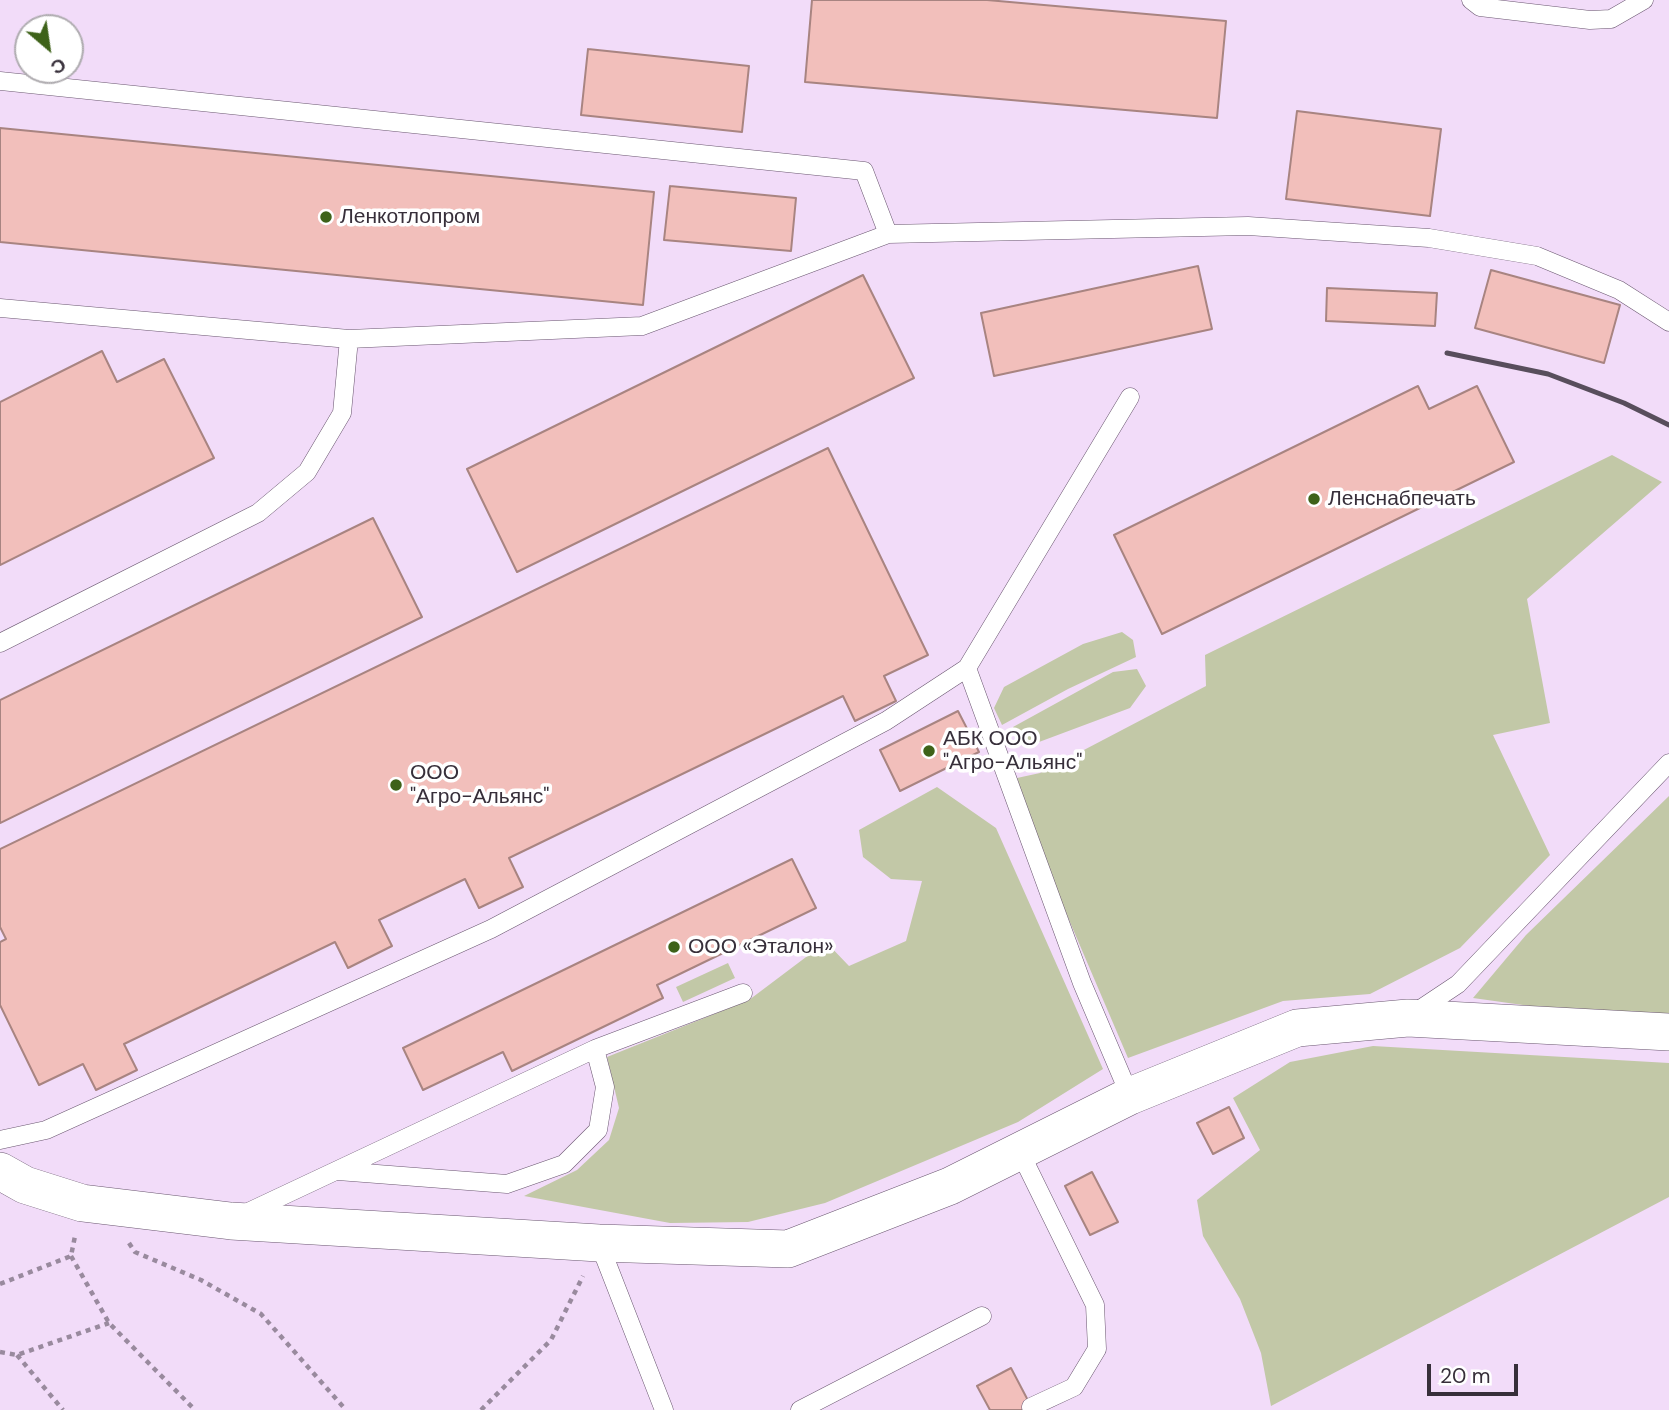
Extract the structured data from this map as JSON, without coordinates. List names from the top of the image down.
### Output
{
  "places": [
    "Ленкотлопром",
    "Ленснабпечать",
    "АБК ООО \"Агро-Альянс\"",
    "ООО \"Агро-Альянс\"",
    "ООО «Эталон»"
  ],
  "scale_bar": "20 m",
  "north": "bottom right"
}
